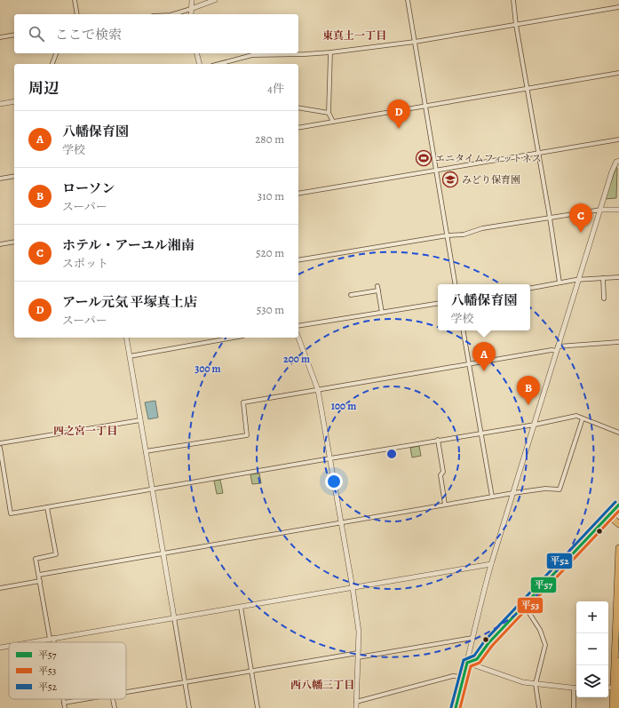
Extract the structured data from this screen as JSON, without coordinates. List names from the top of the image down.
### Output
{
  "districts": ["東真土一丁目", "四之宮一丁目", "西八幡三丁目"],
  "places": {
    "sports": ["エニタイムフィットネス"],
    "school or university": ["みどり保育園"]
  },
  "lines": ["transit line 平52", "transit line 平57", "transit line 平53"],
  "legend": ["平57", "平53", "平52"],
  "page": {
    "search": "ここで検索",
    "heading": ["周辺", "4件"],
    "pins": [
      "D",
      "C",
      "A",
      "B"
    ],
    "list": [
      {
        "mark": "A",
        "name": "八幡保育園",
        "note": "学校",
        "value": "280 m"
      },
      {
        "mark": "B",
        "name": "ローソン",
        "note": "スーパー",
        "value": "310 m"
      },
      {
        "mark": "C",
        "name": "ホテル・アーユル湘南",
        "note": "スポット",
        "value": "520 m"
      },
      {
        "mark": "D",
        "name": "アール元気 平塚真土店",
        "note": "スーパー",
        "value": "530 m"
      }
    ],
    "popup": ["八幡保育園", "学校"],
    "map_buttons": ["+", "−"]
  },
  "rings": ["200 m", "300 m", "100 m"]
}
